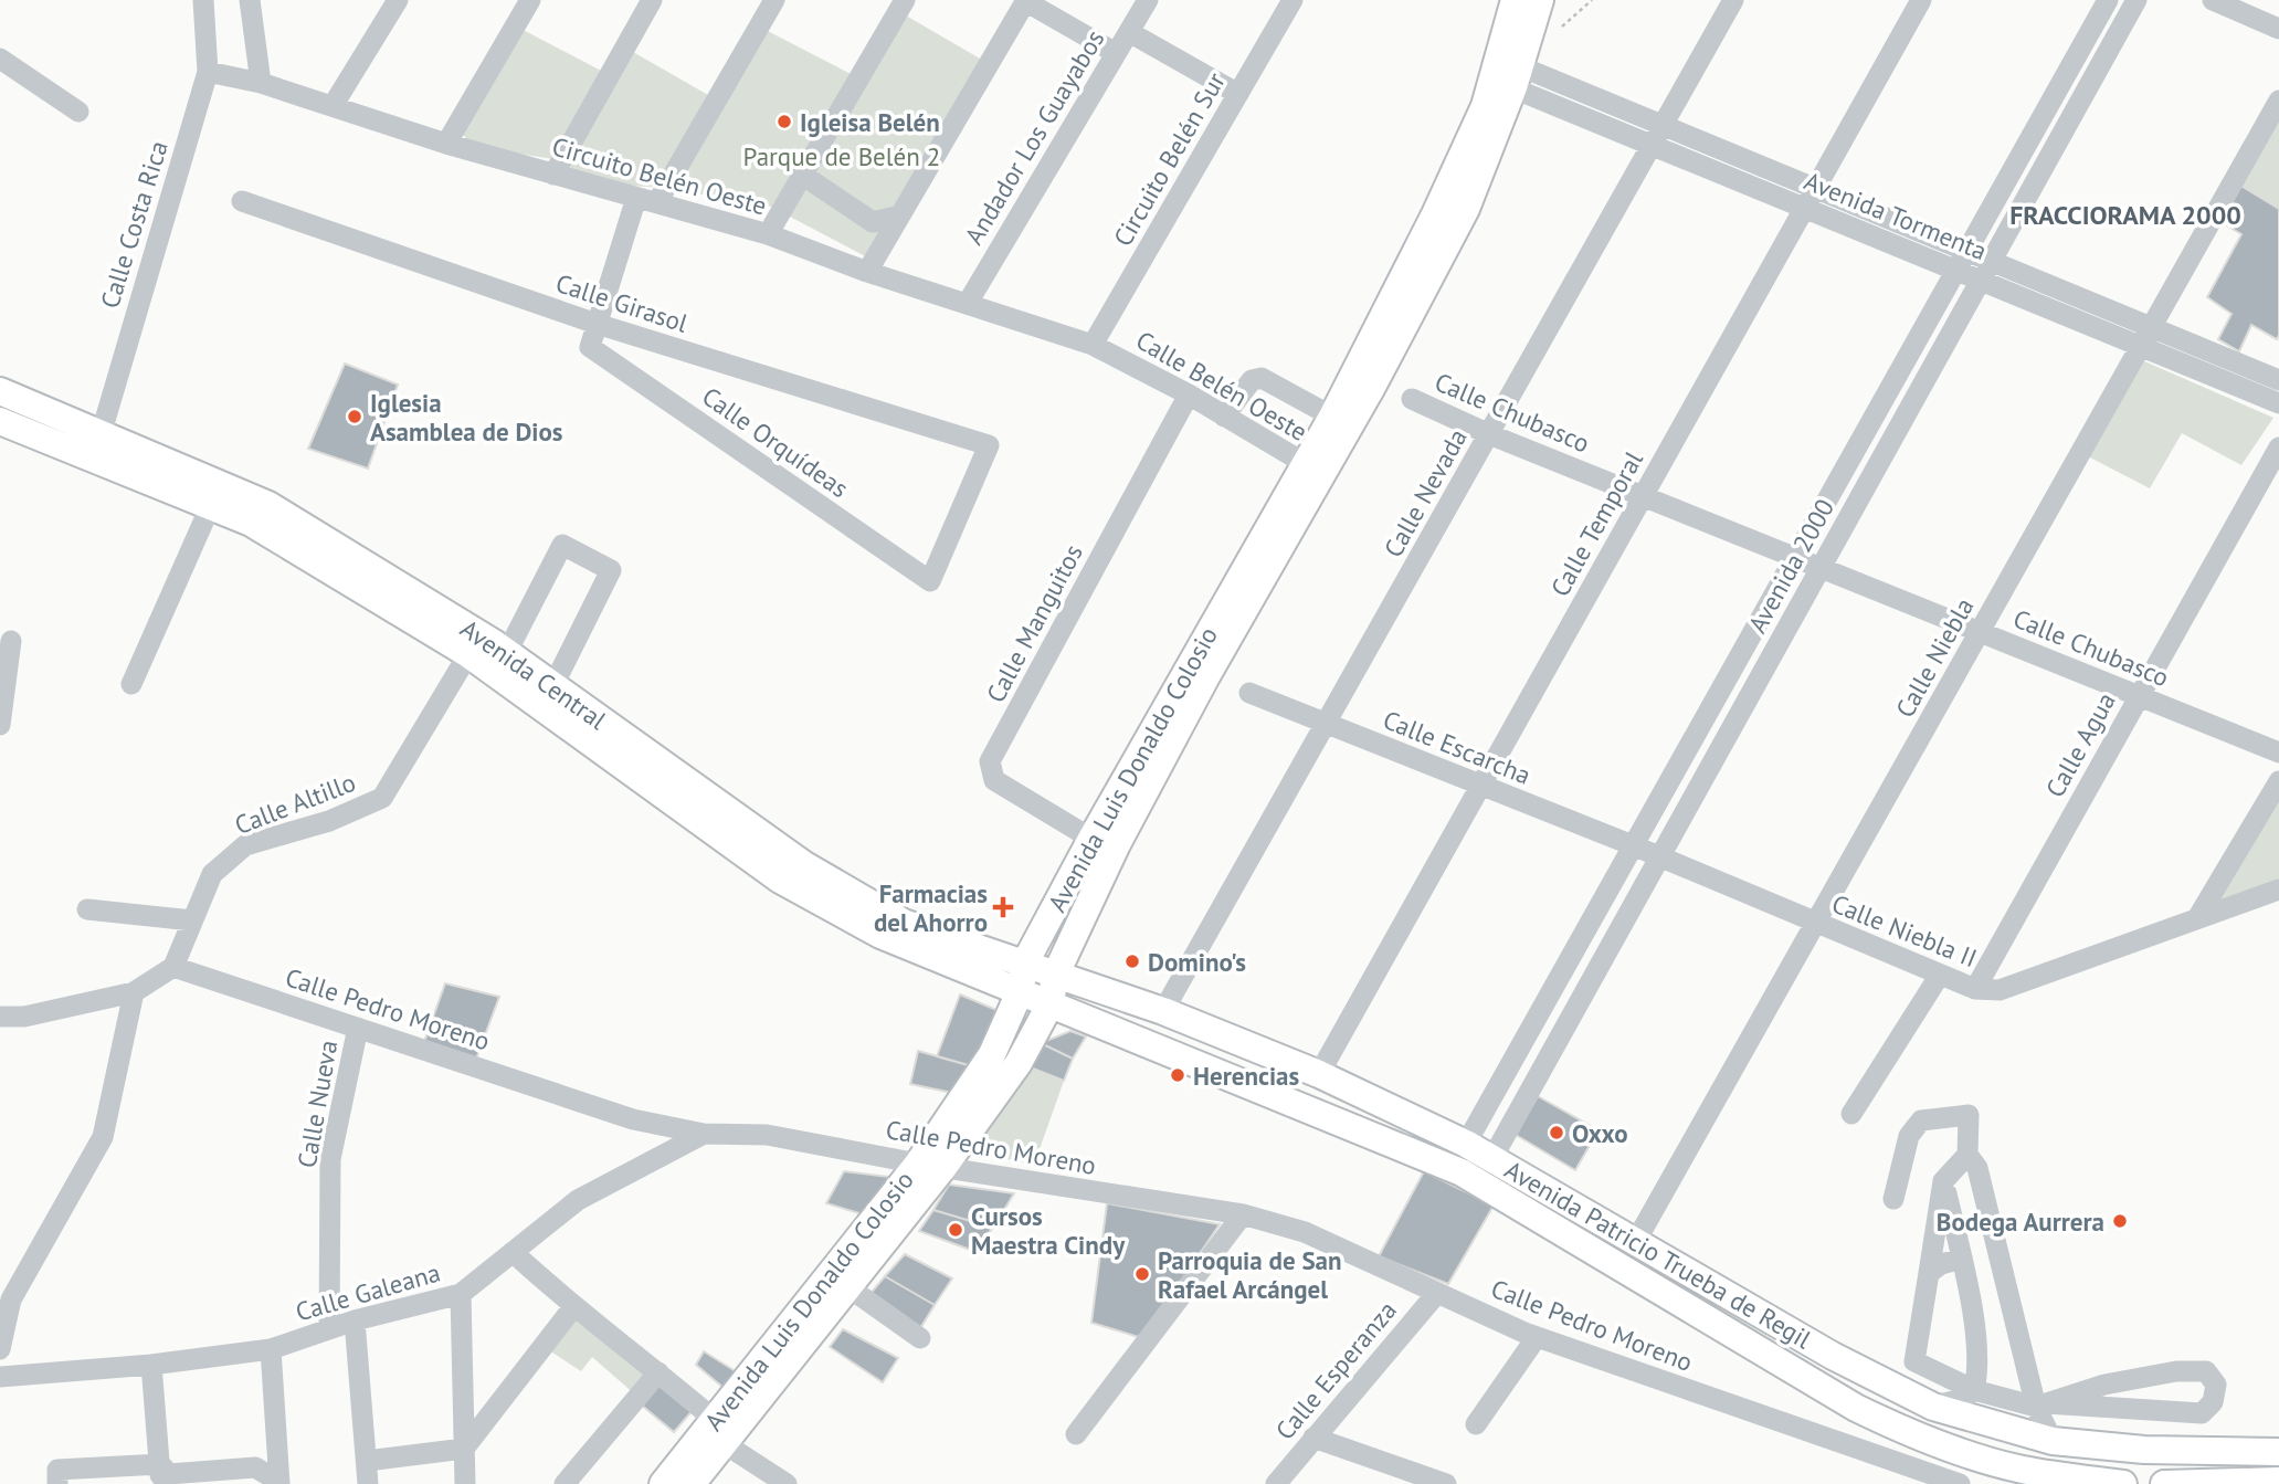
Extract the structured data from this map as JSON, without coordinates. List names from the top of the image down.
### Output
{
  "streets": {
    "main road": ["Avenida Central", "Avenida Luis Donaldo Colosio", "Avenida Patricio Trueba de Regil"],
    "street": [
      "Andador Los Guayabos",
      "Circuito Belén Sur",
      "Circuito Belén Oeste",
      "Avenida Tormenta",
      "Calle Costa Rica",
      "Calle Girasol",
      "Calle Belén Oeste",
      "Calle Chubasco",
      "Calle Orquídeas",
      "Calle Nevada",
      "Calle Temporal",
      "Avenida 2000",
      "Calle Manguitos",
      "Calle Niebla",
      "Calle Agua",
      "Calle Escarcha",
      "Calle Altillo",
      "Calle Niebla II",
      "Calle Pedro Moreno",
      "Calle Nueva",
      "Calle Galeana",
      "Calle Esperanza"
    ]
  },
  "crossings": [
    ["Andador Los Guayabos", "Circuito Belén Oeste"],
    ["Circuito Belén Sur", "Circuito Belén Oeste"],
    ["Circuito Belén Sur", "Calle Belén Oeste"],
    ["Circuito Belén Oeste", "Calle Costa Rica"],
    ["Circuito Belén Oeste", "Calle Belén Oeste"],
    ["Avenida Tormenta", "Calle Nevada"],
    ["Avenida Tormenta", "Calle Temporal"],
    ["Avenida Tormenta", "Avenida 2000"],
    ["Avenida Tormenta", "Calle Niebla"],
    ["Avenida Tormenta", "Avenida Luis Donaldo Colosio"],
    ["Calle Costa Rica", "Avenida Central"],
    ["Calle Girasol", "Calle Orquídeas"],
    ["Calle Belén Oeste", "Calle Manguitos"],
    ["Calle Belén Oeste", "Avenida Luis Donaldo Colosio"],
    ["Calle Chubasco", "Calle Nevada"],
    ["Calle Chubasco", "Calle Temporal"],
    ["Calle Chubasco", "Avenida 2000"],
    ["Calle Chubasco", "Calle Niebla"],
    ["Calle Chubasco", "Calle Agua"],
    ["Calle Nevada", "Calle Escarcha"],
    ["Calle Nevada", "Avenida Patricio Trueba de Regil"],
    ["Calle Temporal", "Calle Escarcha"],
    ["Calle Temporal", "Avenida Patricio Trueba de Regil"],
    ["Avenida 2000", "Calle Escarcha"],
    ["Avenida 2000", "Calle Niebla II"],
    ["Avenida 2000", "Avenida Patricio Trueba de Regil"],
    ["Calle Manguitos", "Avenida Luis Donaldo Colosio"],
    ["Calle Niebla", "Calle Niebla II"],
    ["Calle Niebla", "Avenida Patricio Trueba de Regil"],
    ["Avenida Central", "Avenida Luis Donaldo Colosio"],
    ["Avenida Central", "Calle Altillo"],
    ["Avenida Central", "Avenida Patricio Trueba de Regil"],
    ["Calle Agua", "Calle Niebla II"],
    ["Calle Escarcha", "Calle Niebla II"],
    ["Avenida Luis Donaldo Colosio", "Calle Pedro Moreno"],
    ["Calle Altillo", "Calle Pedro Moreno"],
    ["Calle Pedro Moreno", "Calle Nueva"],
    ["Calle Pedro Moreno", "Calle Galeana"],
    ["Calle Pedro Moreno", "Calle Esperanza"],
    ["Calle Nueva", "Calle Galeana"]
  ],
  "districts": ["FRACCIORAMA 2000"],
  "parks": ["Parque de Belén 2"],
  "places": {
    "other": [
      "Igleisa Belén",
      "Iglesia Asamblea de Dios",
      "Domino's",
      "Herencias",
      "Oxxo",
      "Bodega Aurrera",
      "Cursos Maestra Cindy",
      "Parroquia de San Rafael Arcángel"
    ],
    "health": ["Farmacias del Ahorro"]
  }
}
